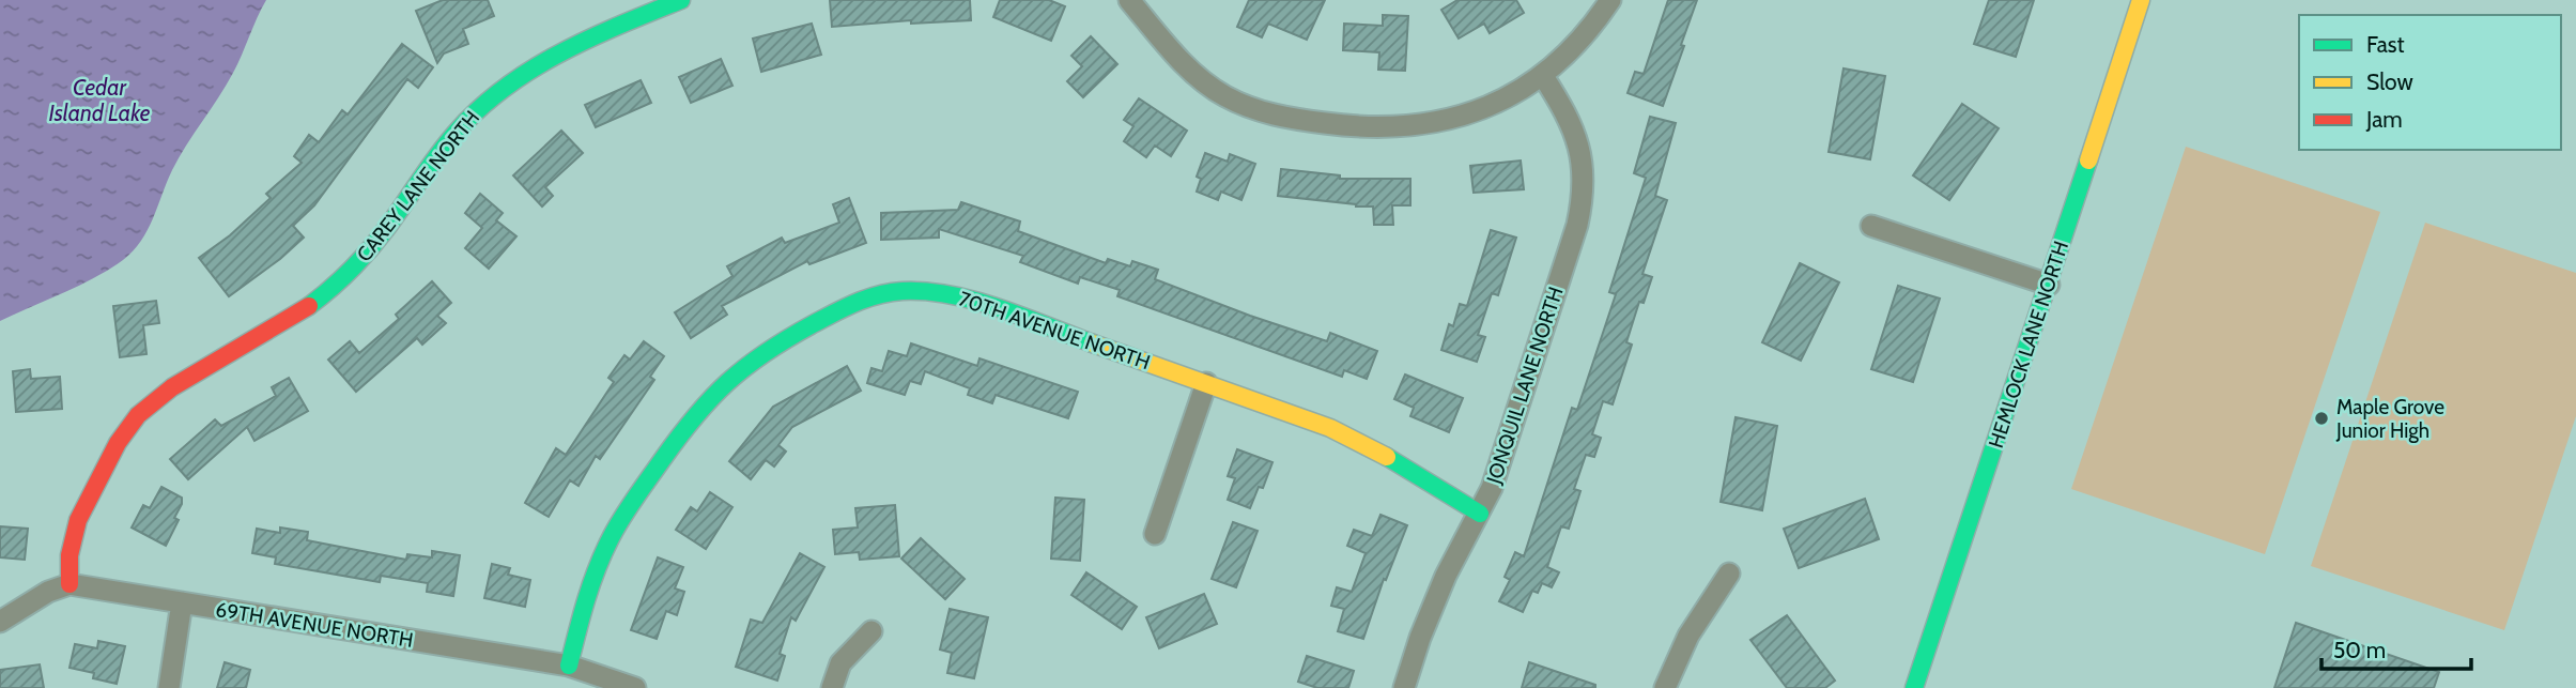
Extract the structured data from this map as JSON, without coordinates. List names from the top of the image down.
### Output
{
  "streets": {
    "street": [
      "CAREY LANE NORTH",
      "70TH AVENUE NORTH",
      "HEMLOCK LANE NORTH",
      "JONQUIL LANE NORTH",
      "69TH AVENUE NORTH"
    ]
  },
  "crossings": [
    ["CAREY LANE NORTH", "69TH AVENUE NORTH"],
    ["70TH AVENUE NORTH", "JONQUIL LANE NORTH"],
    ["70TH AVENUE NORTH", "69TH AVENUE NORTH"]
  ],
  "water": ["Cedar Island Lake"],
  "places": ["Maple Grove Junior High"],
  "legend": ["Fast", "Slow", "Jam"],
  "scale_bar": "50 m"
}
